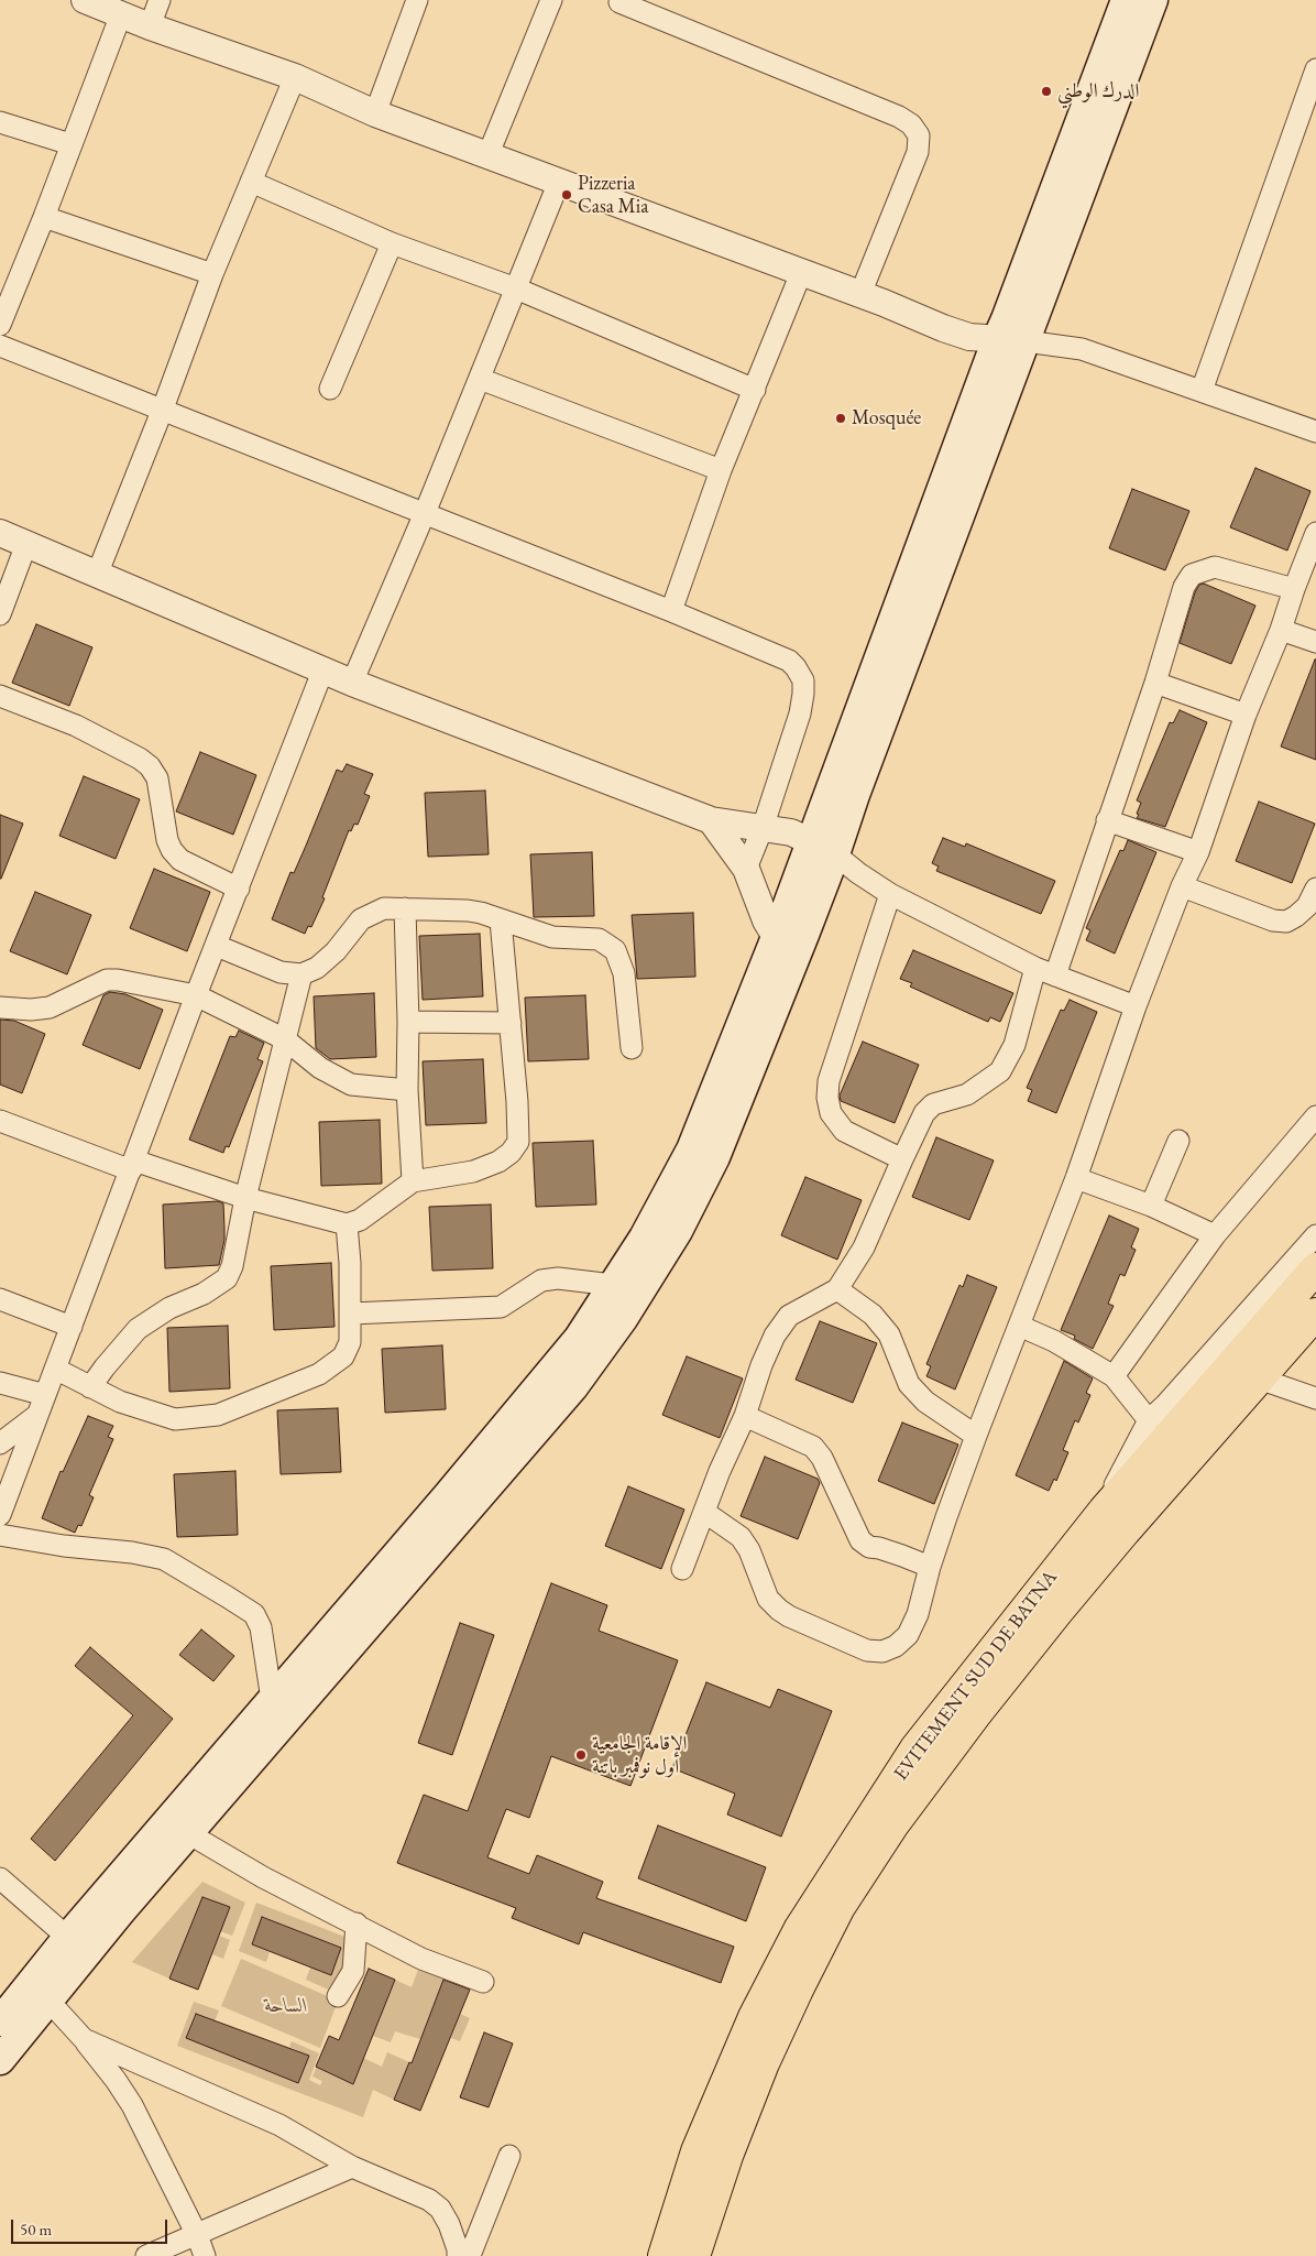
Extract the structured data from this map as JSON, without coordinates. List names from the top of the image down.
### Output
{
  "streets": {
    "highway": ["EVITEMENT SUD DE BATNA"]
  },
  "parks": ["الساحة"],
  "places": [
    "الدرك الوطني",
    "Pizzeria Casa Mia",
    "Mosquée",
    "الإقامة الجامعية أول نوفمبر باتنة"
  ],
  "scale_bar": "50 m"
}
